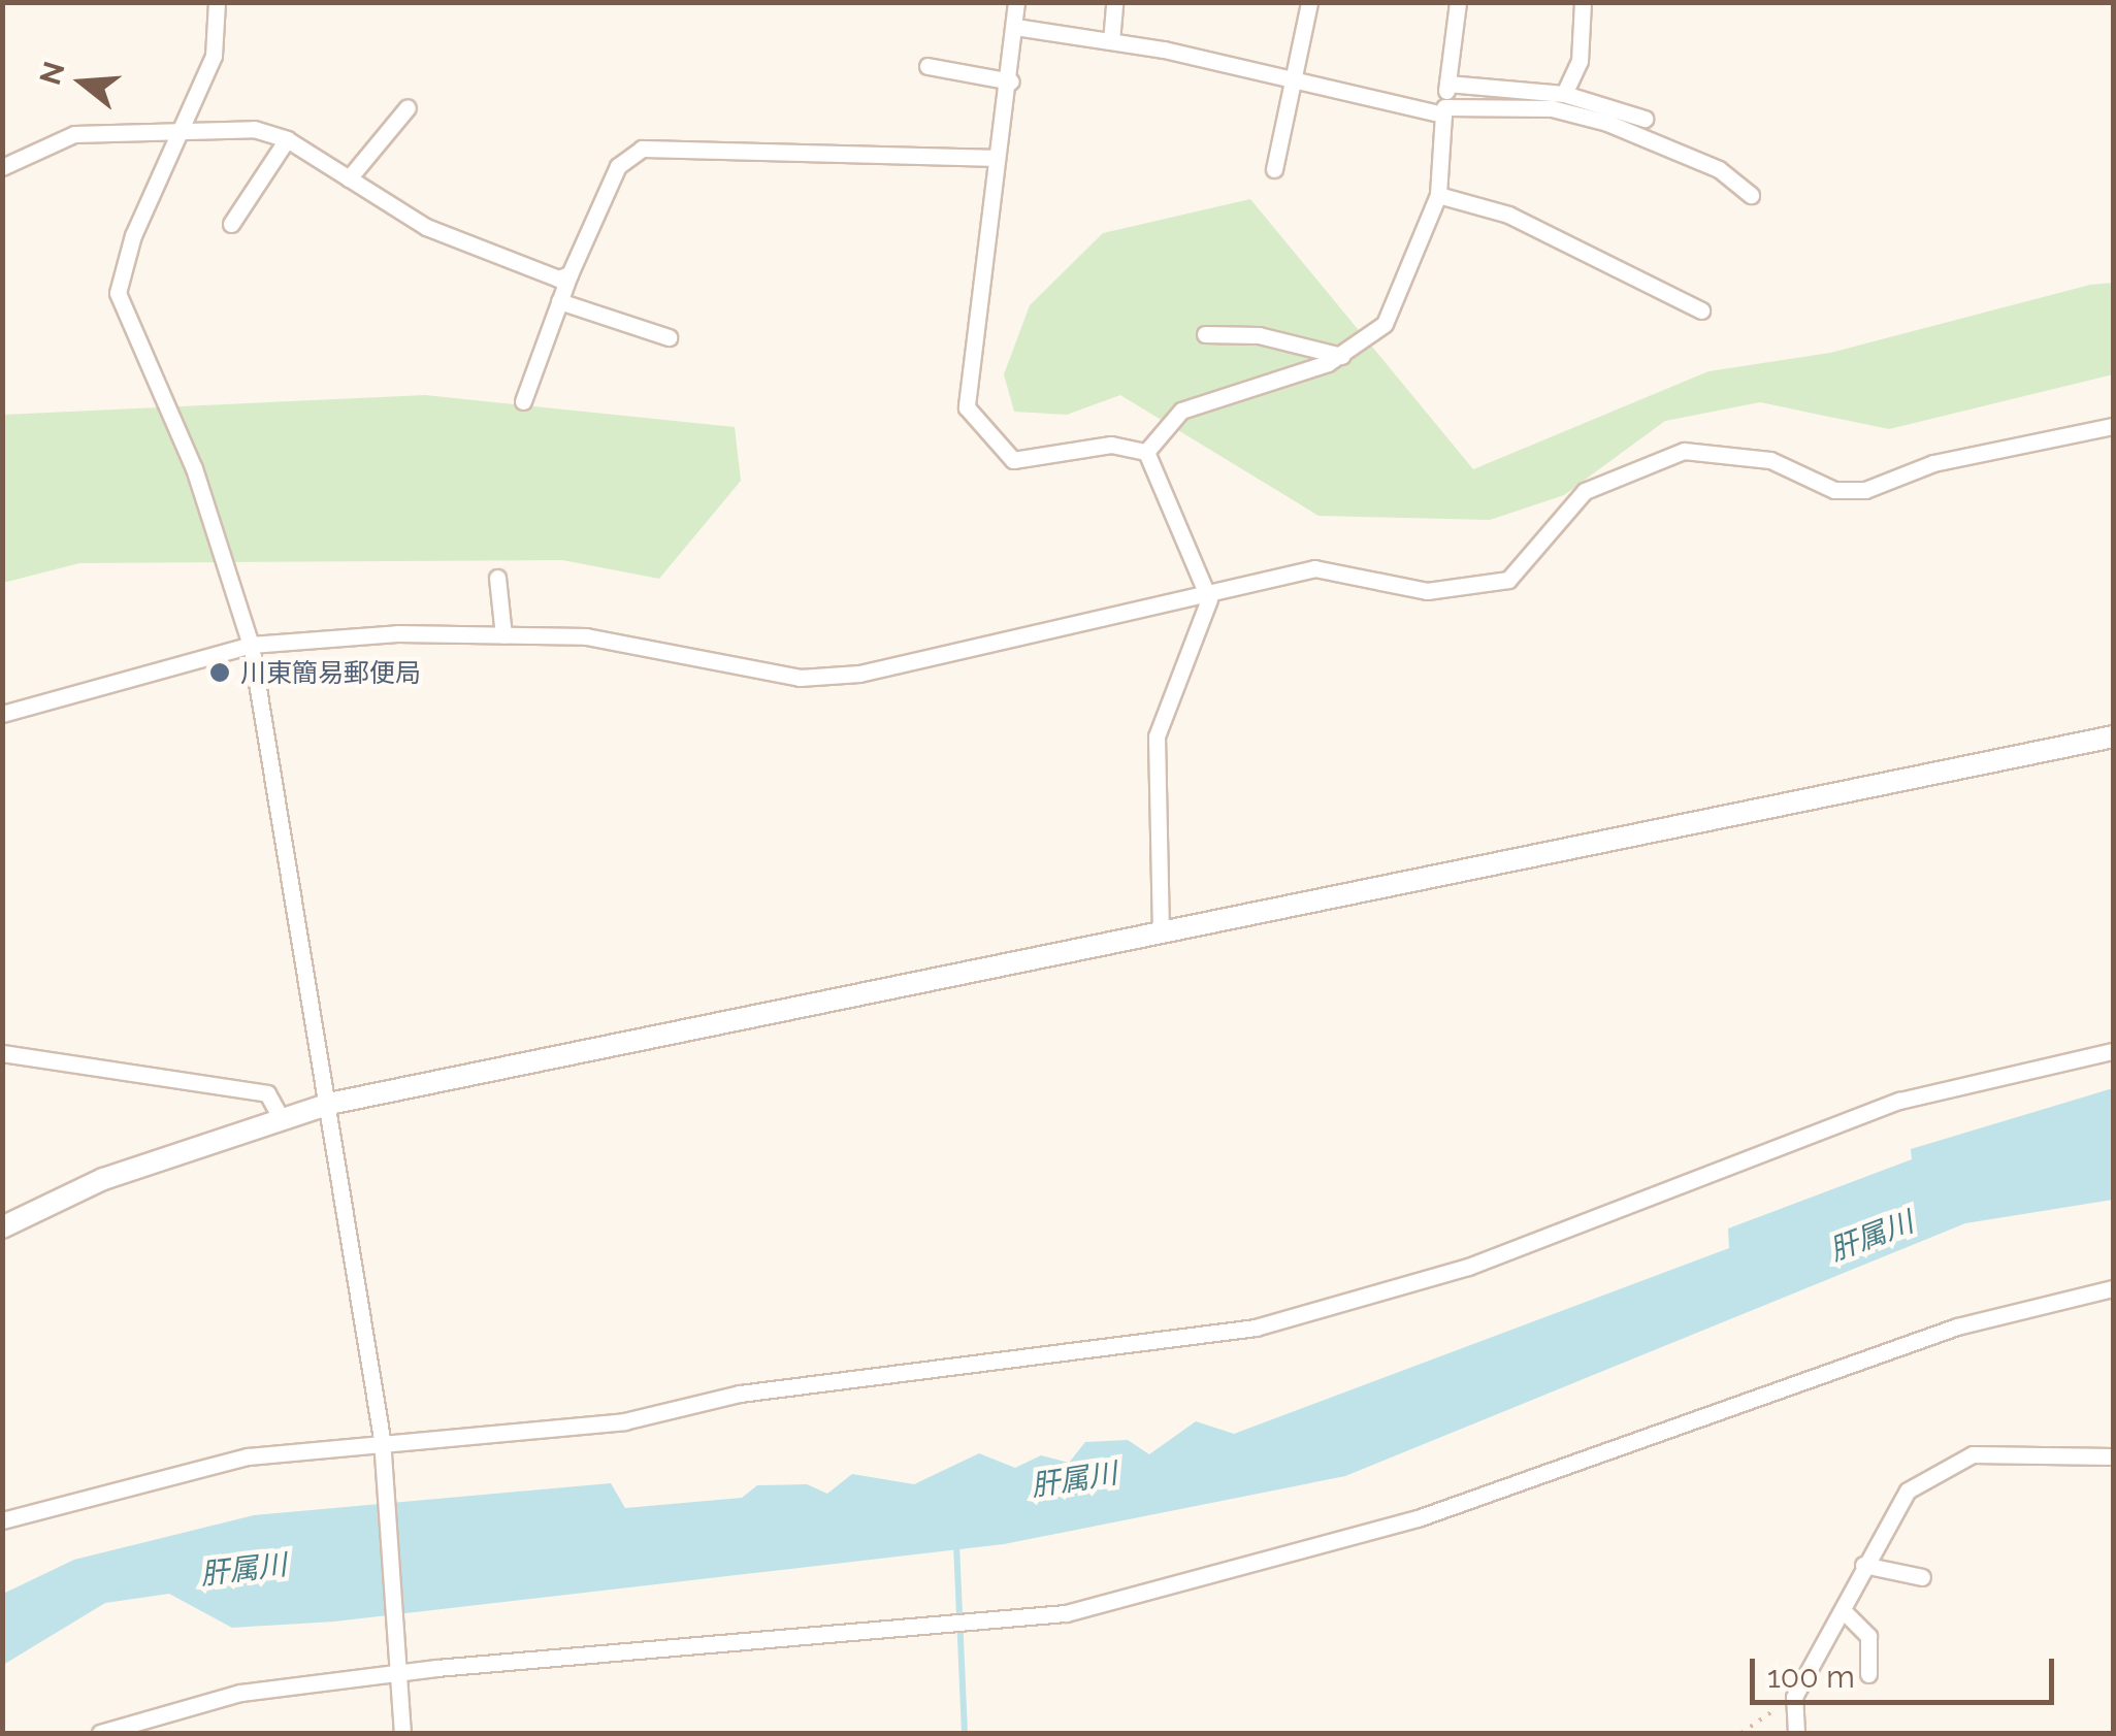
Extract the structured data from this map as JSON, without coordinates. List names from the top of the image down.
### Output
{
  "water": ["肝属川"],
  "places": ["川東簡易郵便局"],
  "scale_bar": "100 m",
  "north": "left"
}
